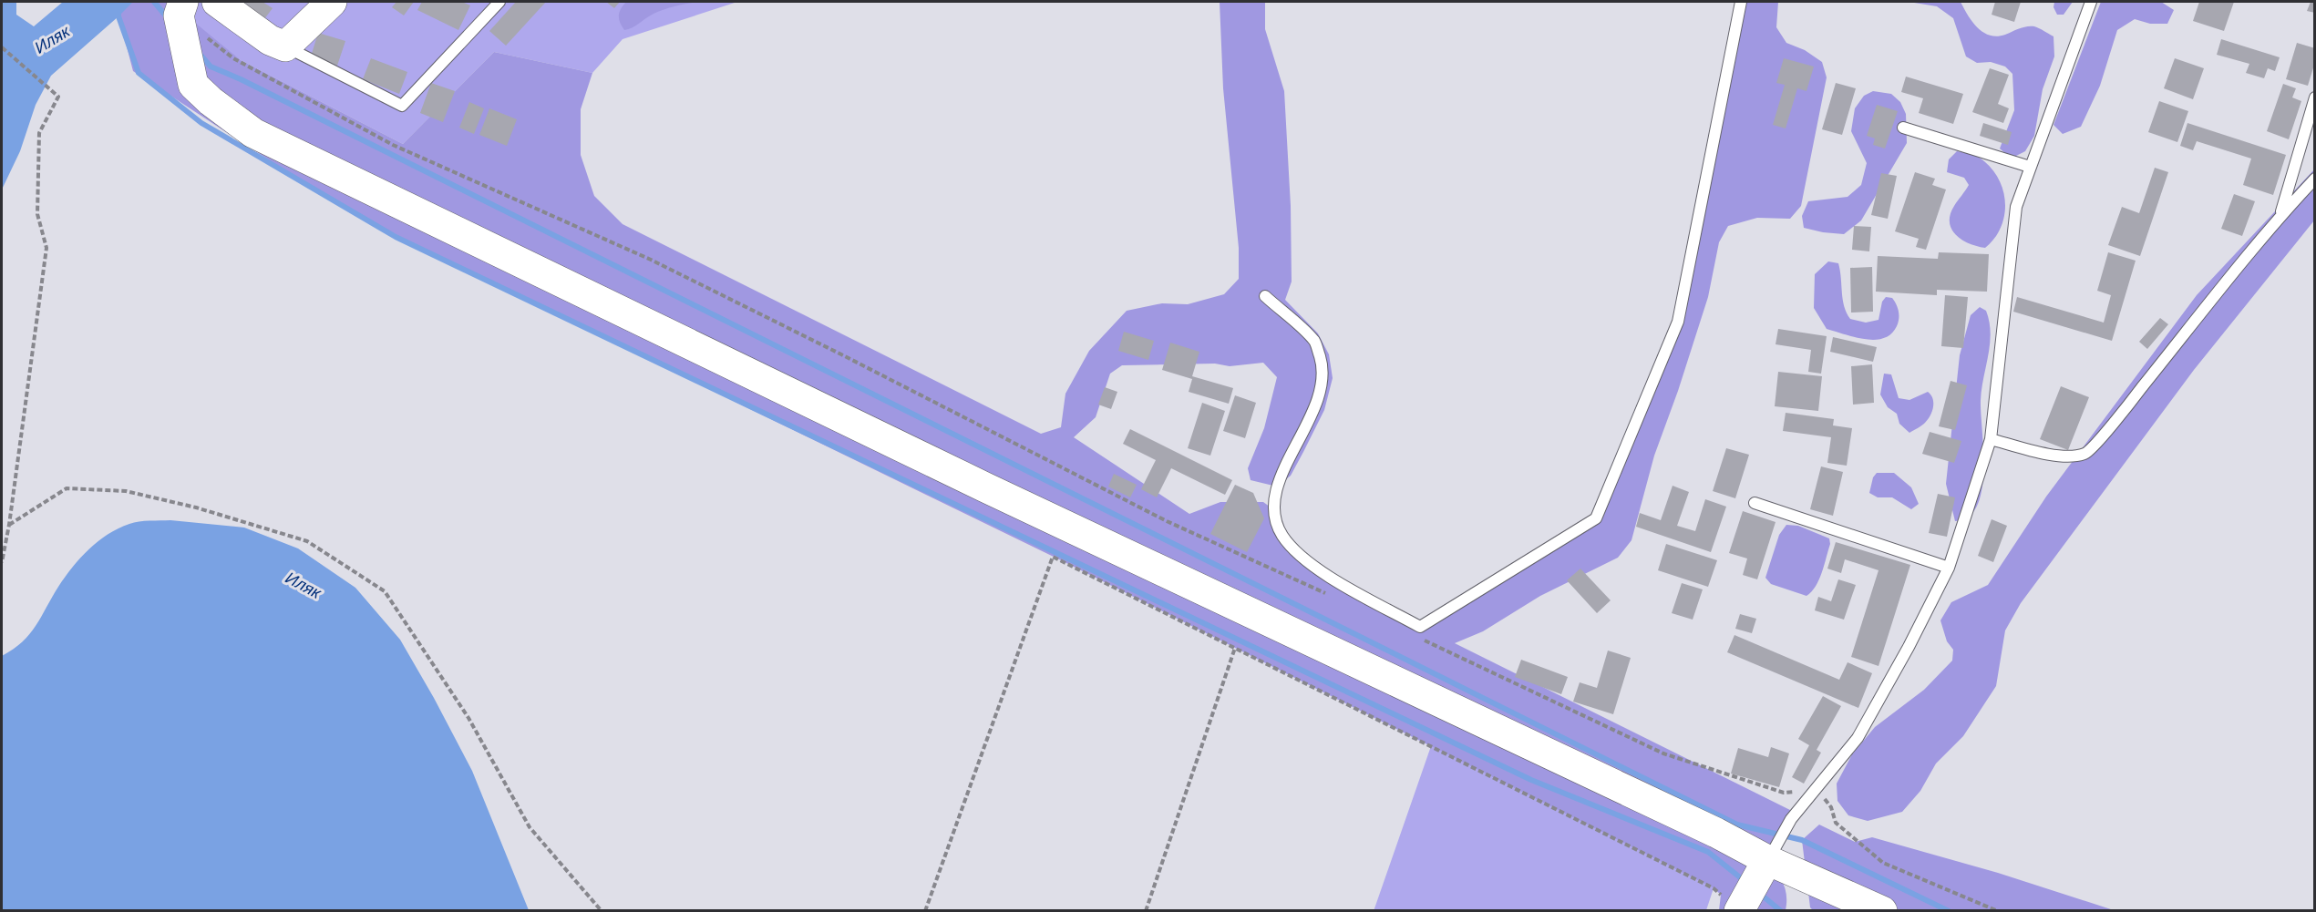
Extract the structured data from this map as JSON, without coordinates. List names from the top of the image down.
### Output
{
  "water": ["Иляк"]
}
